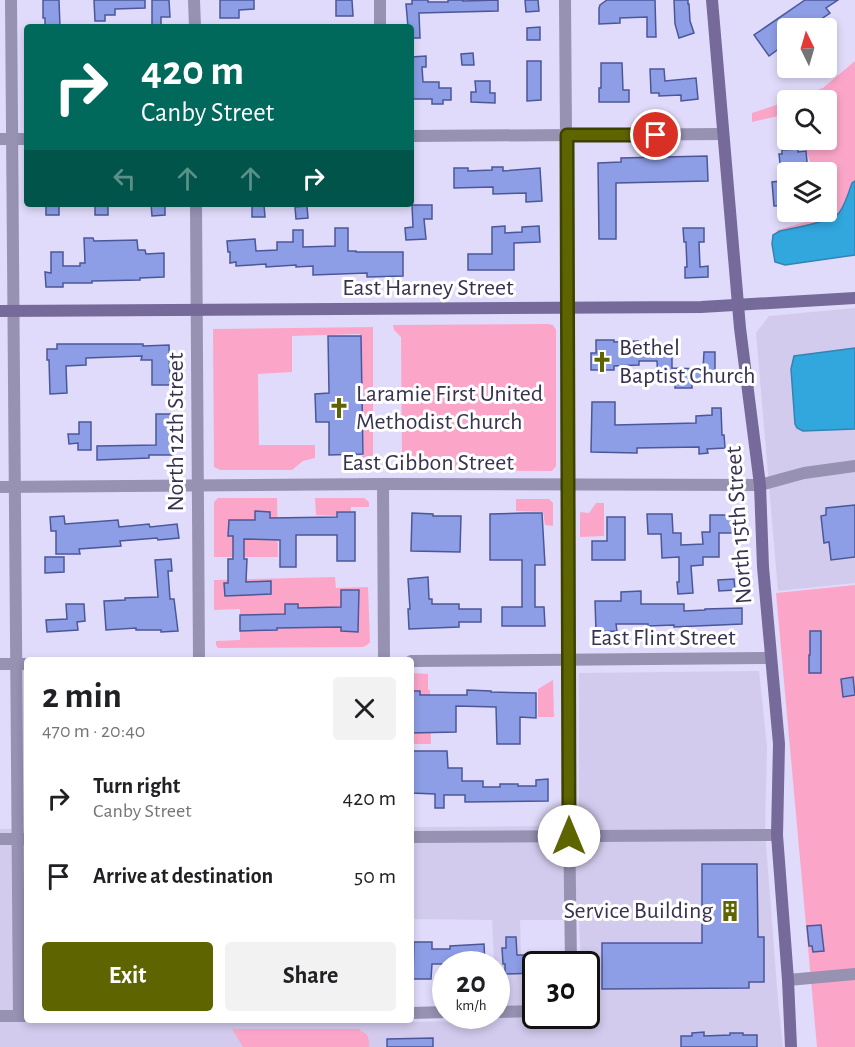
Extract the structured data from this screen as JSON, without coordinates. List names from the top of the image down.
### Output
{
  "streets": {
    "main road": ["East Harney Street", "North 15th Street"],
    "street": ["North 12th Street", "East Gibbon Street", "East Flint Street"]
  },
  "crossings": [
    ["East Harney Street", "North 12th Street"],
    ["East Harney Street", "North 15th Street"],
    ["North 12th Street", "East Gibbon Street"],
    ["East Gibbon Street", "North 15th Street"],
    ["North 15th Street", "East Flint Street"]
  ],
  "places": {
    "church": ["Bethel Baptist Church", "Laramie First United Methodist Church"],
    "building": ["Service Building"]
  },
  "north": "top",
  "page": {
    "turn": ["420 m", "Canby Street"],
    "heading": ["2 min", "470 m · 20:40"],
    "list": [
      {
        "name": "Turn right",
        "note": "Canby Street",
        "value": "420 m"
      },
      {
        "name": "Arrive at destination",
        "value": "50 m"
      }
    ],
    "buttons": ["Exit", "Share"],
    "speed": "20 km/h",
    "limit": "30"
  }
}
